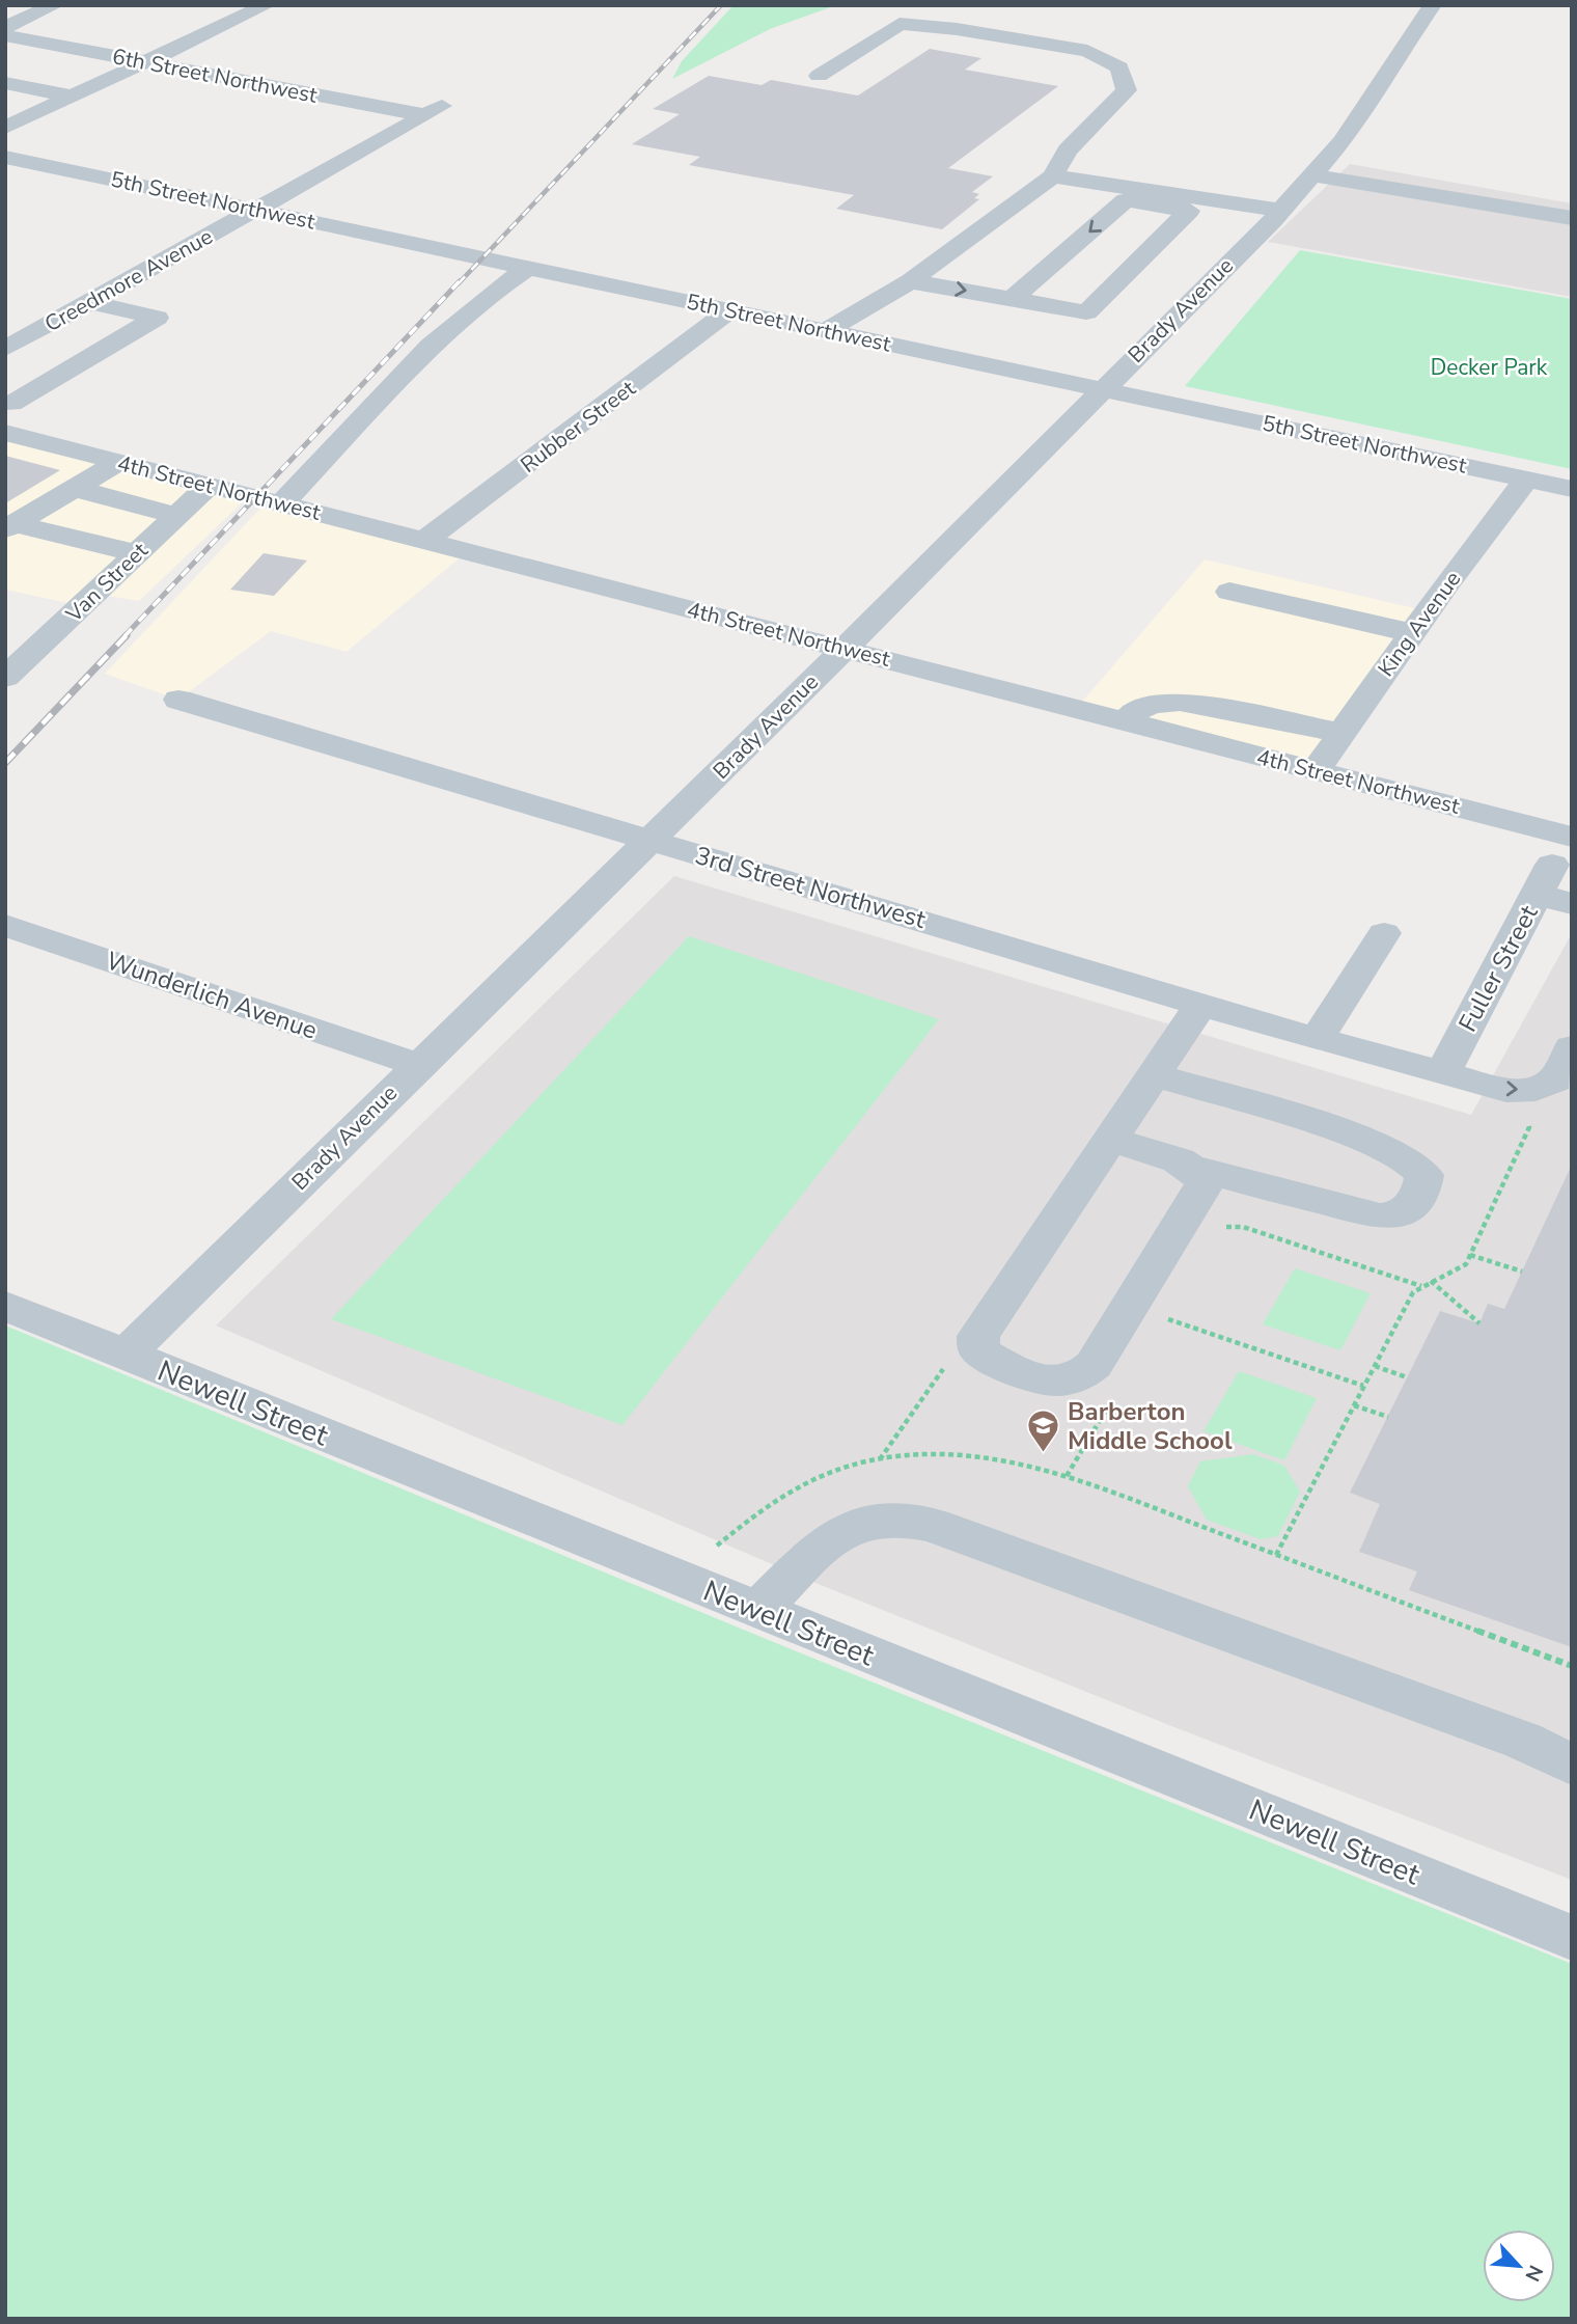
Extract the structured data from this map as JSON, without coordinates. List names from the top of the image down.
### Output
{
  "streets": {
    "street": [
      "6th Street Northwest",
      "5th Street Northwest",
      "Creedmore Avenue",
      "Brady Avenue",
      "Rubber Street",
      "4th Street Northwest",
      "Van Street",
      "King Avenue",
      "3rd Street Northwest",
      "Fuller Street",
      "Wunderlich Avenue",
      "Newell Street"
    ]
  },
  "crossings": [
    ["6th Street Northwest", "Creedmore Avenue"],
    ["5th Street Northwest", "Creedmore Avenue"],
    ["5th Street Northwest", "Brady Avenue"],
    ["5th Street Northwest", "Rubber Street"],
    ["5th Street Northwest", "King Avenue"],
    ["Brady Avenue", "4th Street Northwest"],
    ["Brady Avenue", "3rd Street Northwest"],
    ["Brady Avenue", "Wunderlich Avenue"],
    ["Brady Avenue", "Newell Street"],
    ["Rubber Street", "4th Street Northwest"],
    ["4th Street Northwest", "Van Street"],
    ["4th Street Northwest", "King Avenue"],
    ["4th Street Northwest", "Fuller Street"],
    ["3rd Street Northwest", "Fuller Street"]
  ],
  "parks": ["Decker Park"],
  "places": {
    "school or university": ["Barberton Middle School"]
  },
  "north": "bottom right"
}
